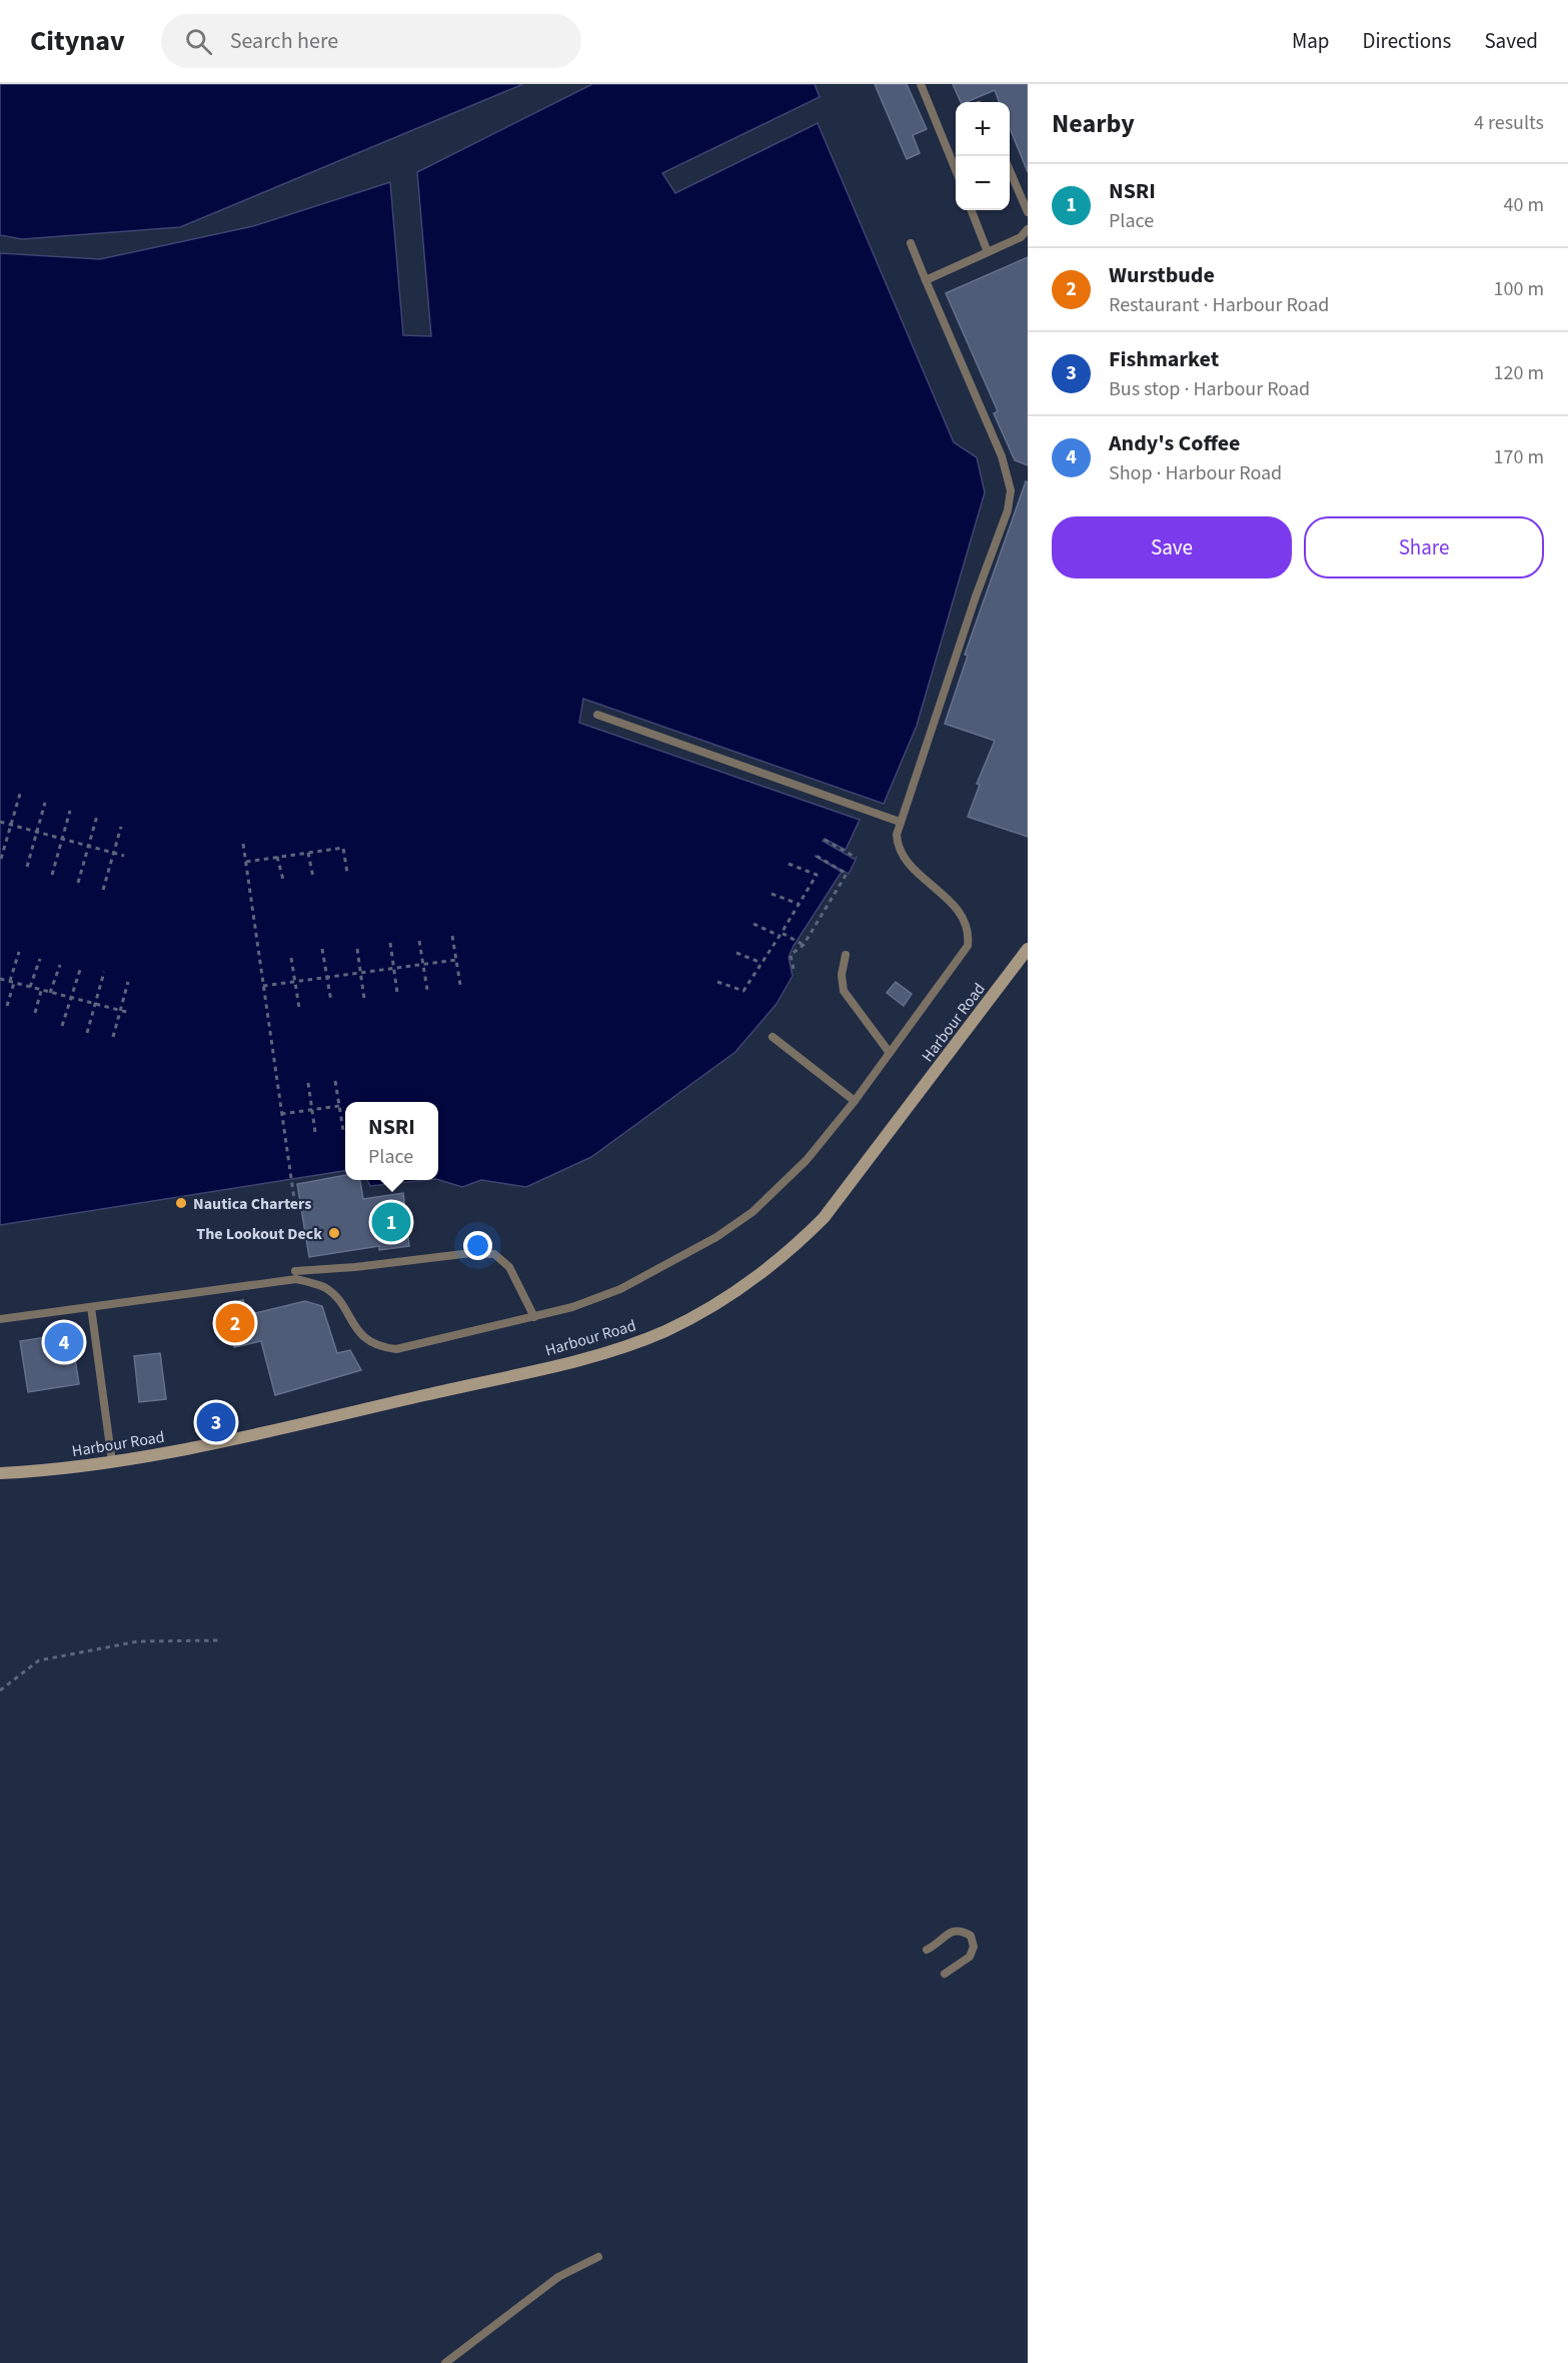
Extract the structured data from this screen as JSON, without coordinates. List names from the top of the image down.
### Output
{
  "streets": {
    "street": ["Harbour Road"]
  },
  "places": ["Nautica Charters", "The Lookout Deck"],
  "page": {
    "header": "Citynav",
    "search": "Search here",
    "nav": ["Map", "Directions", "Saved"],
    "heading": ["Nearby", "4 results"],
    "map_buttons": ["+", "−"],
    "list": [
      {
        "mark": "1",
        "name": "NSRI",
        "note": "Place",
        "value": "40 m"
      },
      {
        "mark": "2",
        "name": "Wurstbude",
        "note": "Restaurant · Harbour Road",
        "value": "100 m"
      },
      {
        "mark": "3",
        "name": "Fishmarket",
        "note": "Bus stop · Harbour Road",
        "value": "120 m"
      },
      {
        "mark": "4",
        "name": "Andy's Coffee",
        "note": "Shop · Harbour Road",
        "value": "170 m"
      }
    ],
    "buttons": ["Save", "Share"],
    "popup": ["NSRI", "Place"],
    "pins": [
      "1",
      "2",
      "4",
      "3"
    ]
  }
}
